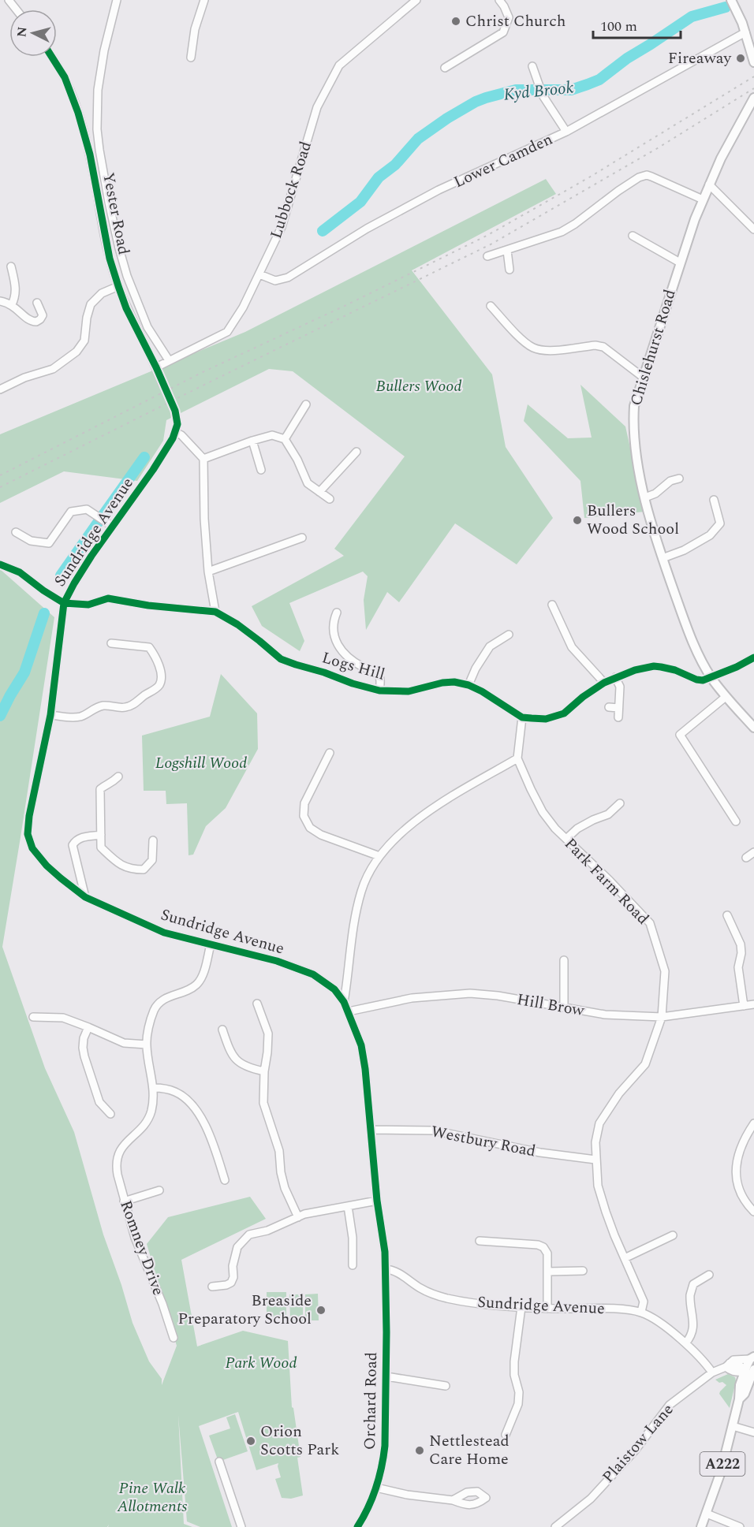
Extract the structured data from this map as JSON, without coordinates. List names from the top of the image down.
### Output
{
  "streets": {
    "main road": ["Chislehurst Road", "A222"],
    "street": [
      "Lower Camden",
      "Lubbock Road",
      "Yester Road",
      "Sundridge Avenue",
      "Logs Hill",
      "Park Farm Road",
      "Hill Brow",
      "Westbury Road",
      "Romney Drive",
      "Orchard Road",
      "Plaistow Lane"
    ]
  },
  "crossings": [
    ["Lower Camden", "Lubbock Road"],
    ["Lubbock Road", "Yester Road"],
    ["Chislehurst Road", "Logs Hill"],
    ["Sundridge Avenue", "Logs Hill"],
    ["Sundridge Avenue", "Park Farm Road"],
    ["Sundridge Avenue", "Hill Brow"],
    ["Sundridge Avenue", "Westbury Road"],
    ["Sundridge Avenue", "Romney Drive"],
    ["Sundridge Avenue", "Orchard Road"],
    ["Sundridge Avenue", "Plaistow Lane"],
    ["Logs Hill", "Park Farm Road"],
    ["Park Farm Road", "Hill Brow"],
    ["Park Farm Road", "Westbury Road"],
    ["Plaistow Lane", "A222"]
  ],
  "water": ["Kyd Brook"],
  "parks": [
    "Bullers Wood",
    "Logshill Wood",
    "Park Wood",
    "Pine Walk Allotments"
  ],
  "places": [
    "Christ Church",
    "Fireaway",
    "Bullers Wood School",
    "Breaside Preparatory School",
    "Orion Scotts Park",
    "Nettlestead Care Home"
  ],
  "scale_bar": "100 m",
  "north": "left"
}
